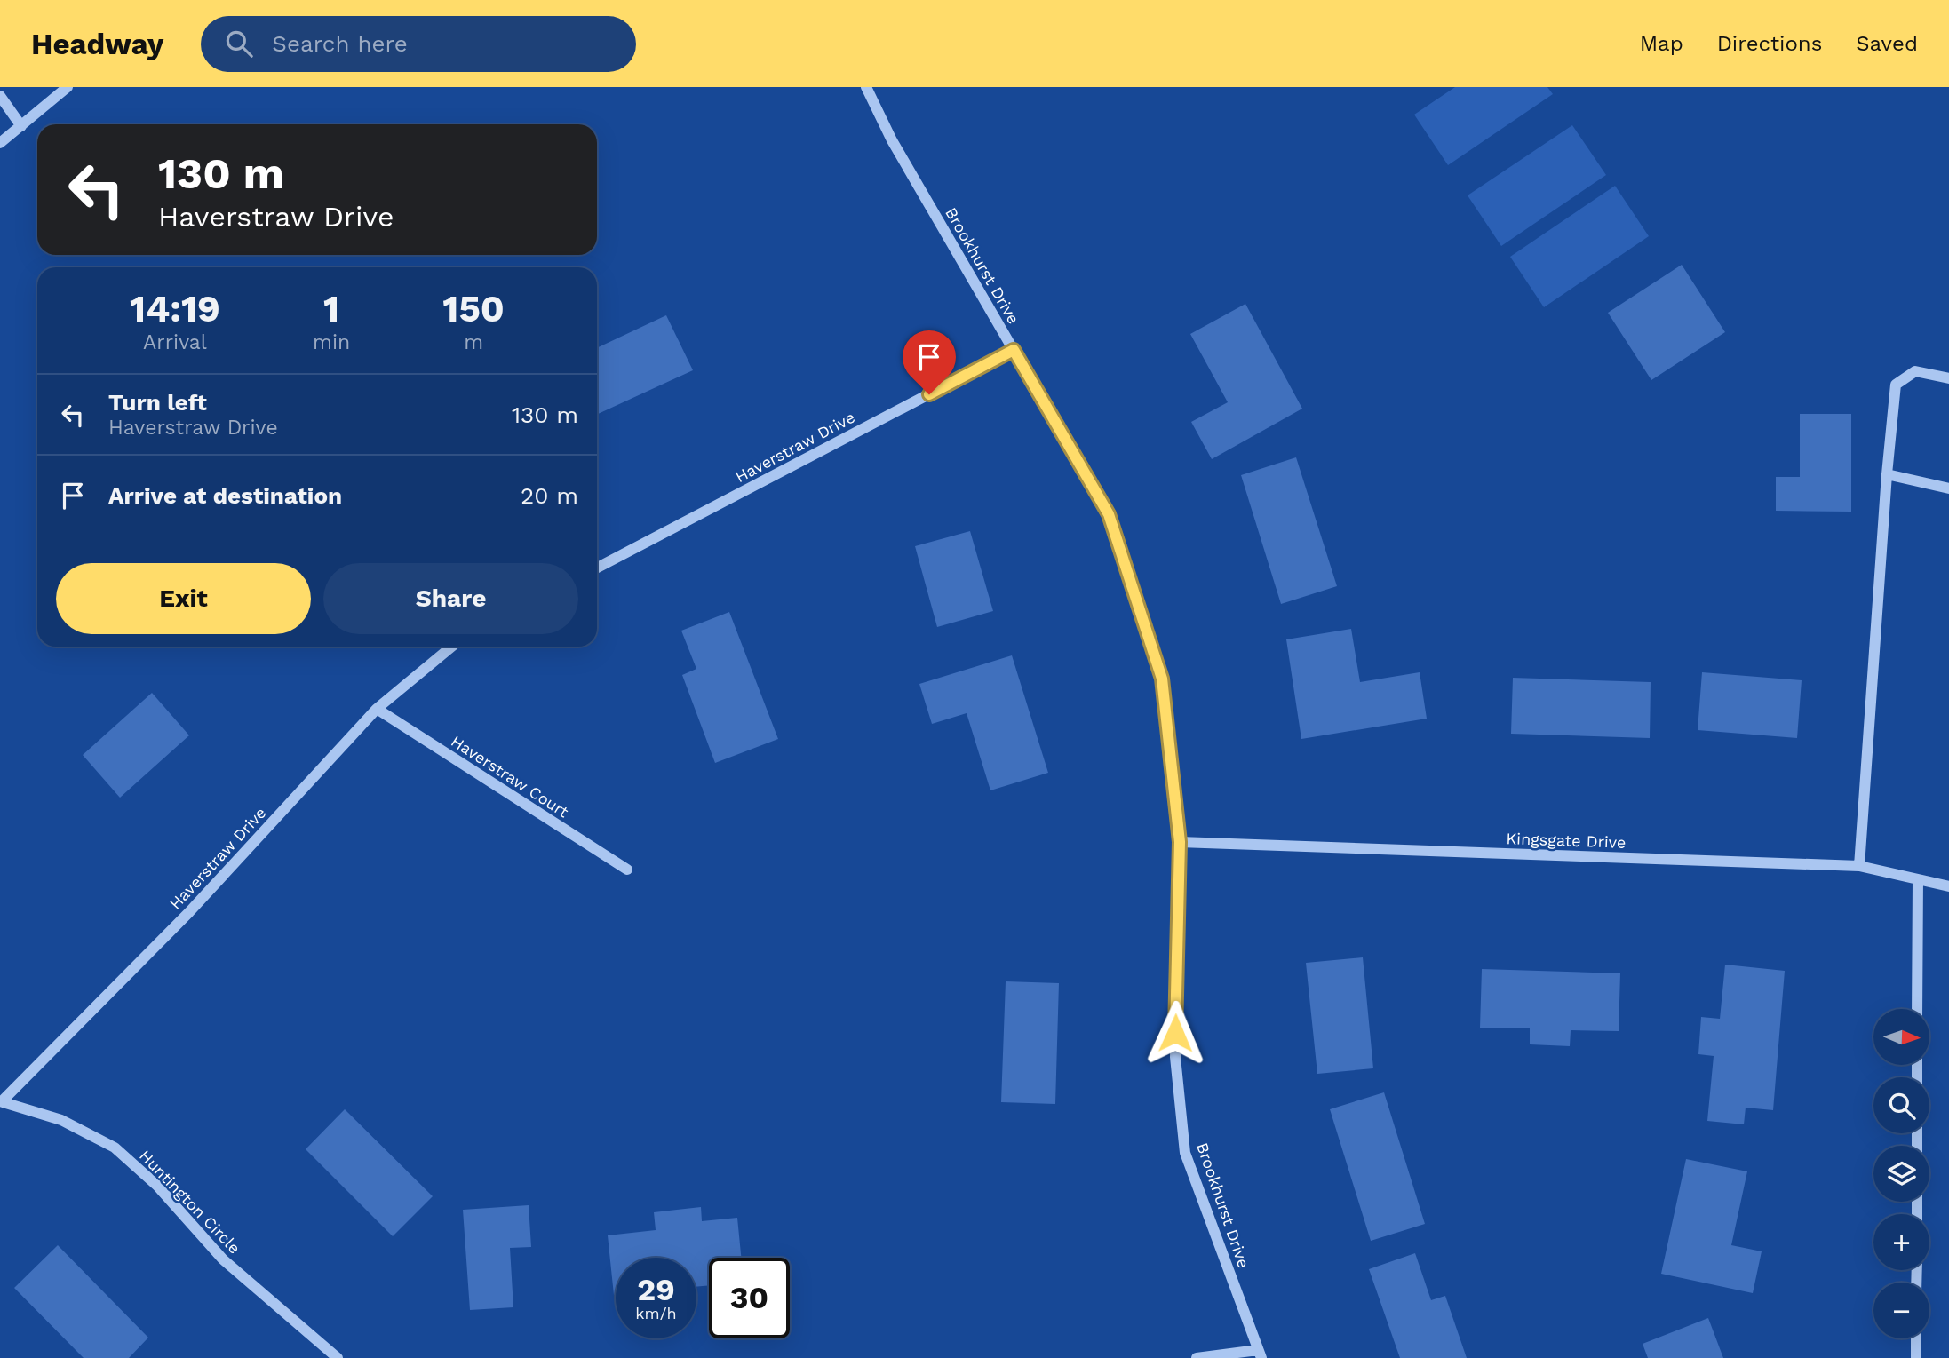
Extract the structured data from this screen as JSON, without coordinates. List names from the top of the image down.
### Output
{
  "streets": {
    "street": [
      "Brookhurst Drive",
      "Haverstraw Drive",
      "Haverstraw Court",
      "Kingsgate Drive",
      "Huntington Circle"
    ]
  },
  "crossings": [
    ["Brookhurst Drive", "Haverstraw Drive"],
    ["Brookhurst Drive", "Kingsgate Drive"],
    ["Haverstraw Drive", "Haverstraw Court"],
    ["Haverstraw Drive", "Huntington Circle"]
  ],
  "north": "right",
  "page": {
    "header": "Headway",
    "search": "Search here",
    "nav": ["Map", "Directions", "Saved"],
    "turn": ["130 m", "Haverstraw Drive"],
    "eta": [
      "14:19",
      "Arrival",
      "1",
      "min",
      "150",
      "m"
    ],
    "list": [
      {
        "name": "Turn left",
        "note": "Haverstraw Drive",
        "value": "130 m"
      },
      {
        "name": "Arrive at destination",
        "value": "20 m"
      }
    ],
    "buttons": ["Exit", "Share"],
    "map_buttons": ["+", "−"],
    "speed": "29 km/h",
    "limit": "30"
  }
}
